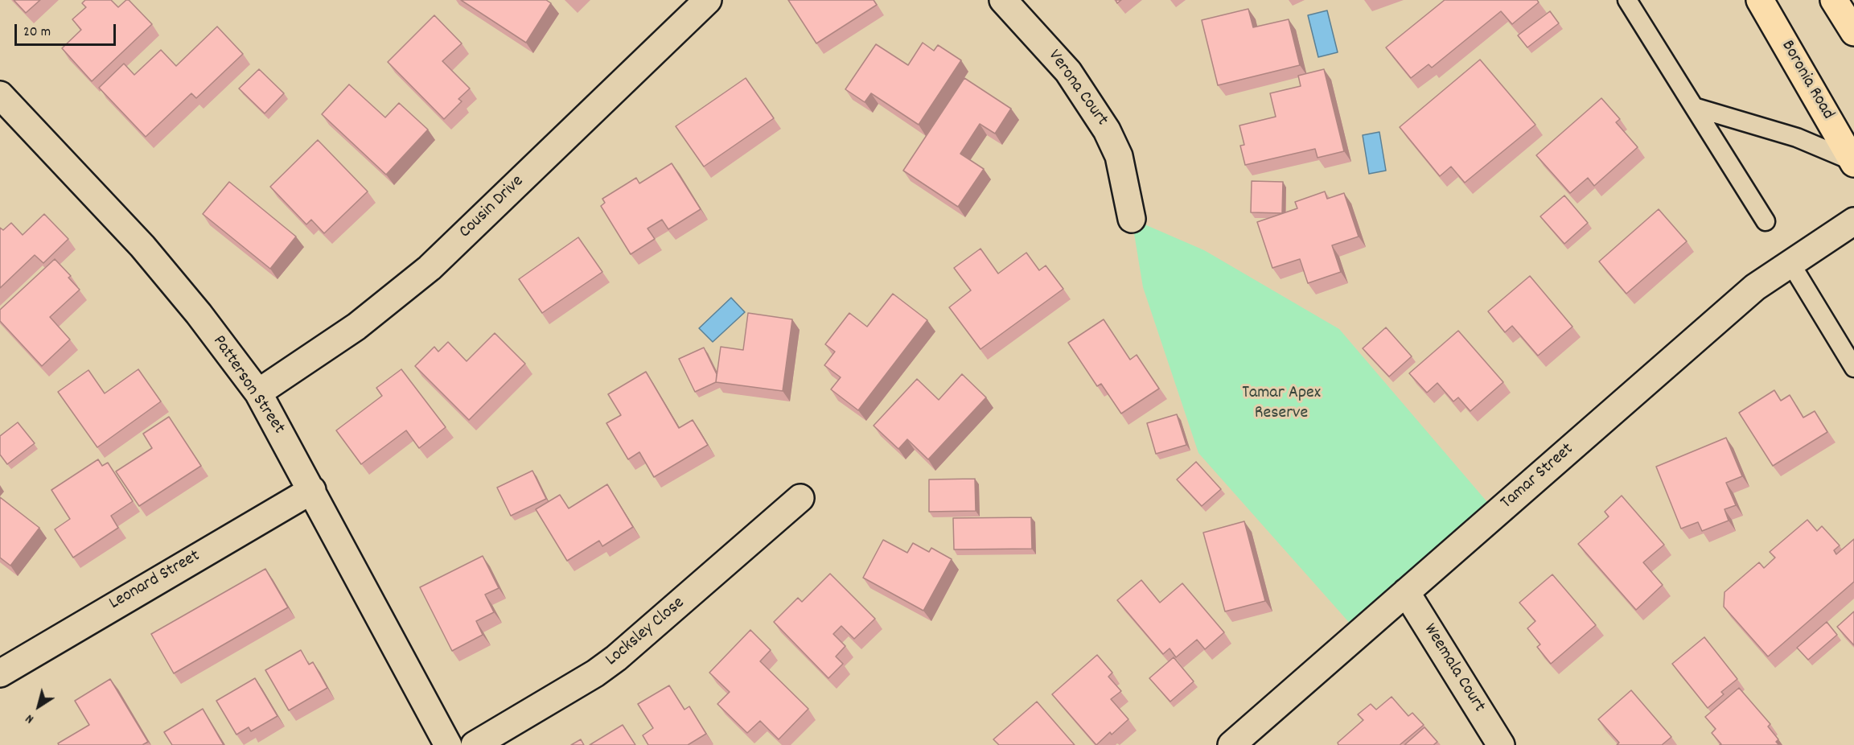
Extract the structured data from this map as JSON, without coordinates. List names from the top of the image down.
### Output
{
  "streets": {
    "main road": ["Boronia Road"],
    "street": [
      "Verona Court",
      "Cousin Drive",
      "Patterson Street",
      "Tamar Street",
      "Leonard Street",
      "Locksley Close",
      "Weemala Court"
    ]
  },
  "crossings": [
    ["Cousin Drive", "Patterson Street"],
    ["Patterson Street", "Leonard Street"],
    ["Tamar Street", "Weemala Court"]
  ],
  "parks": ["Tamar Apex Reserve"],
  "scale_bar": "20 m",
  "north": "bottom left"
}
